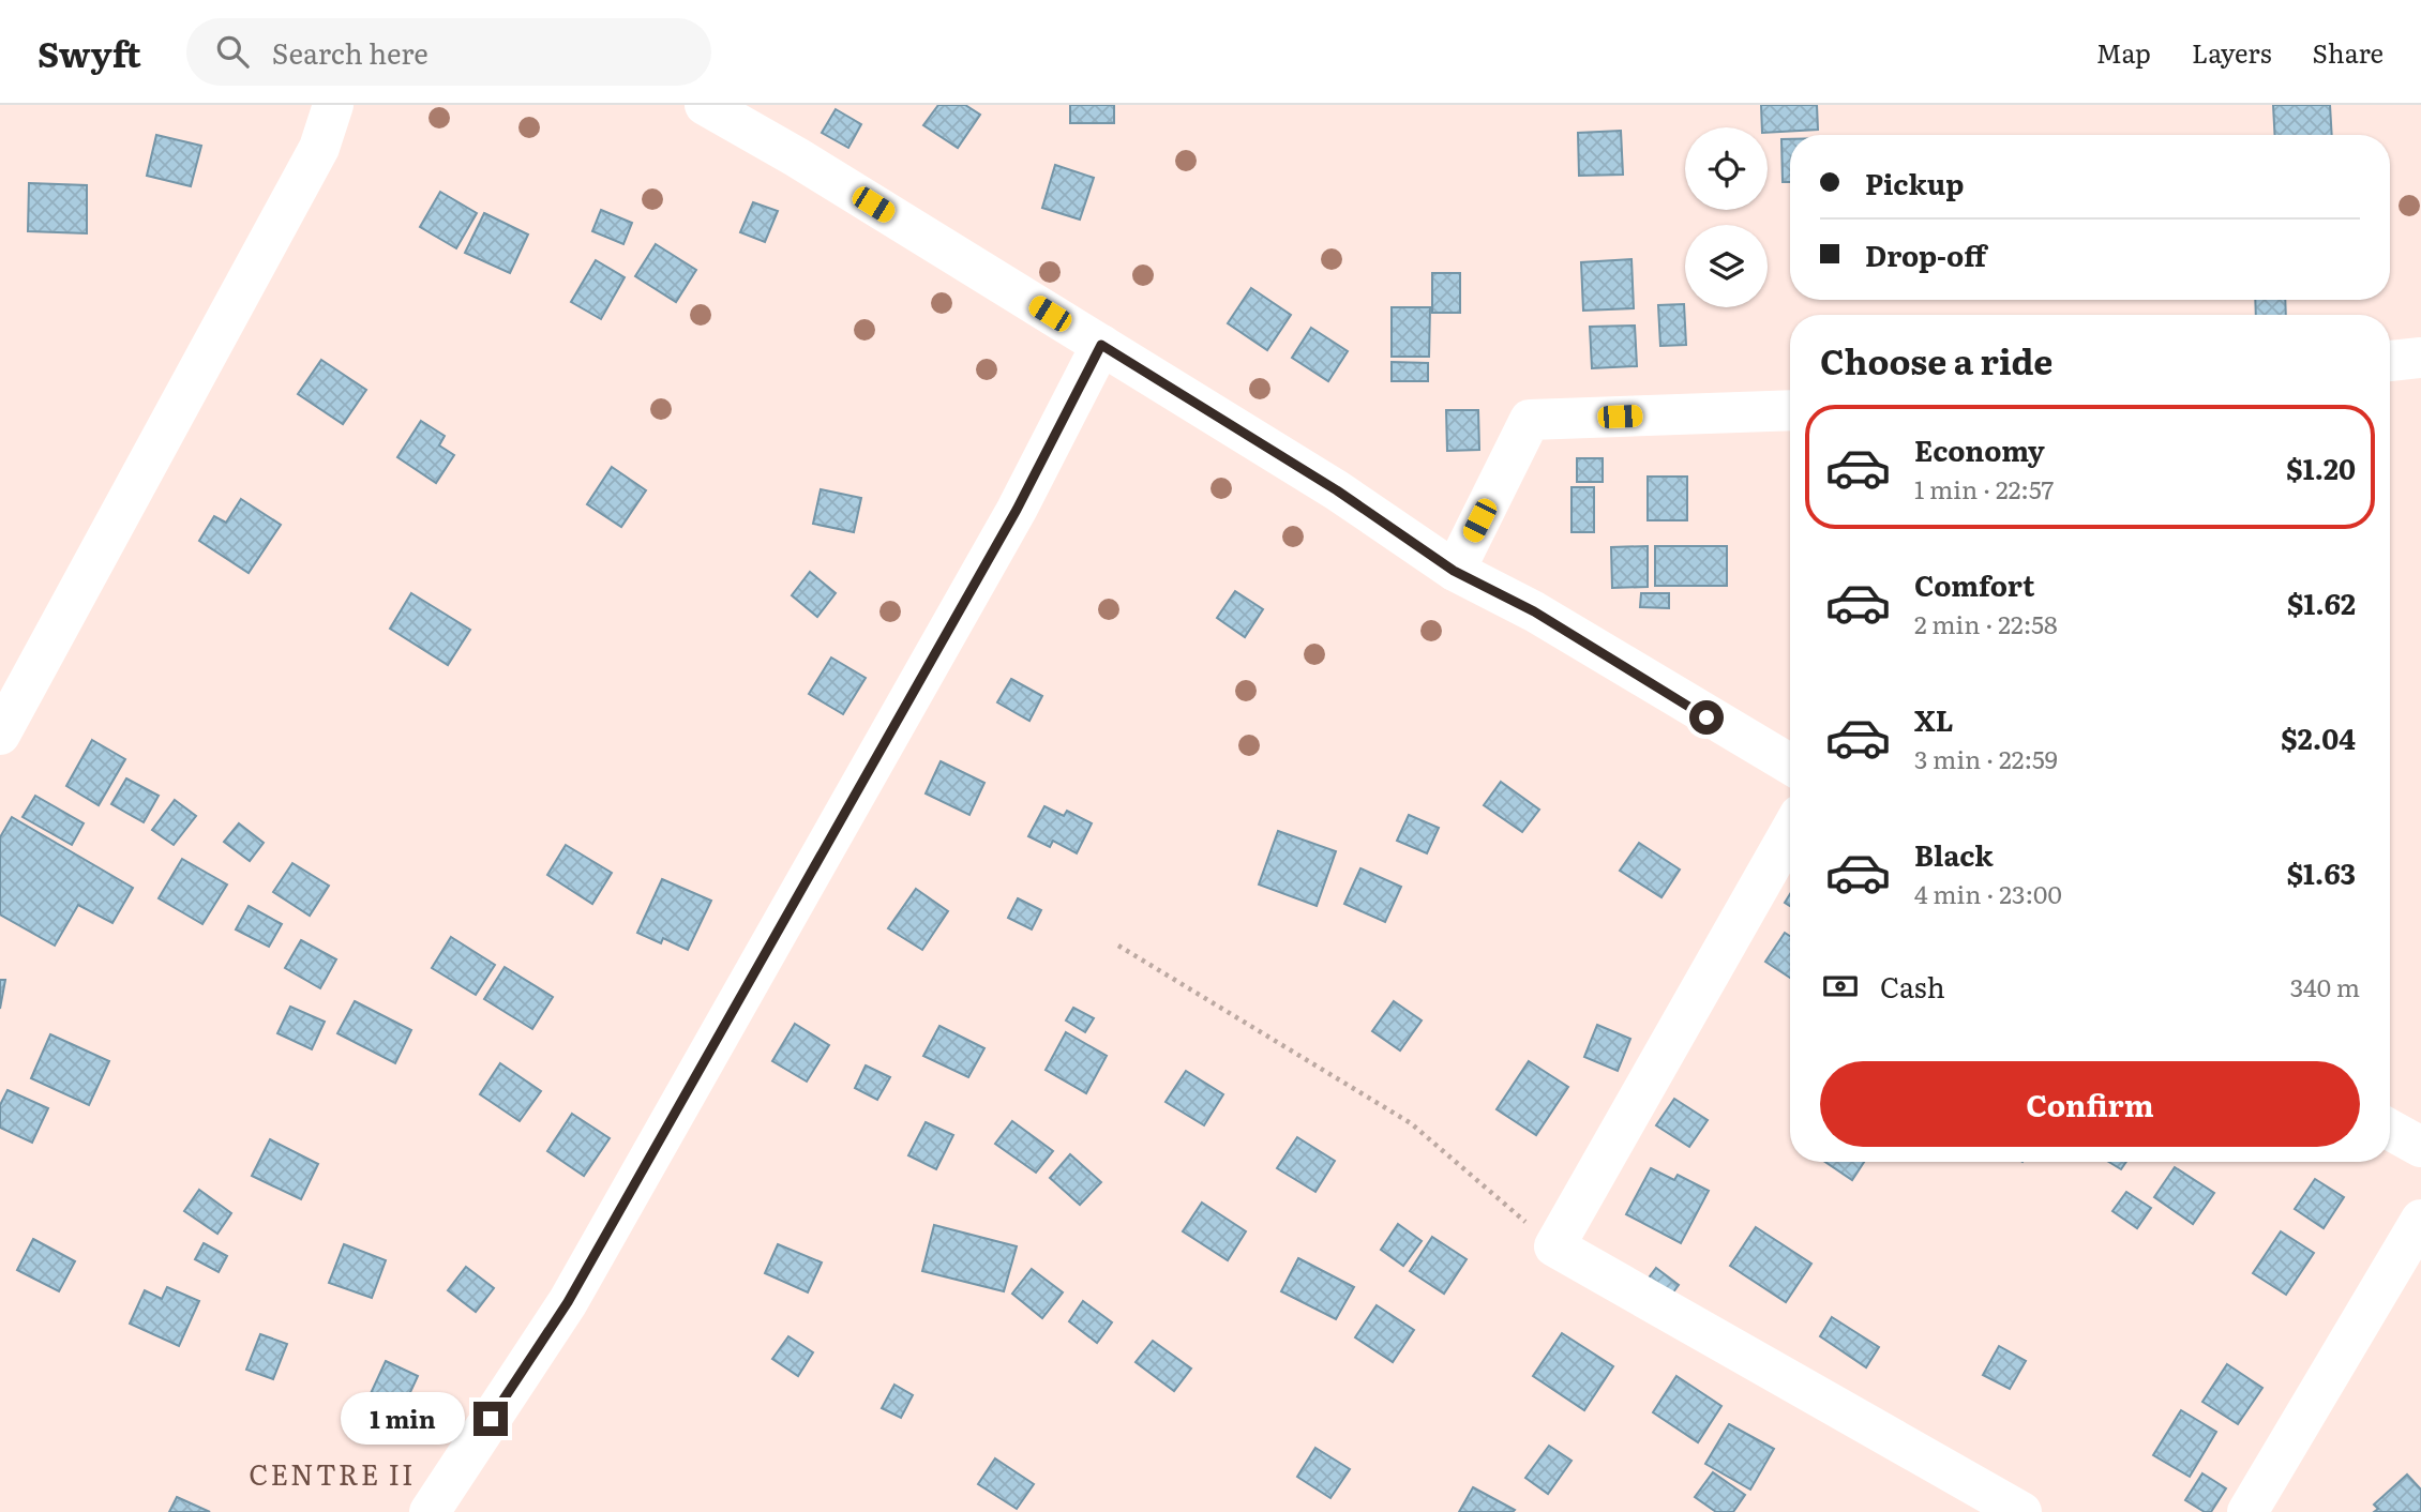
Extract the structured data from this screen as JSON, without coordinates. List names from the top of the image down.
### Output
{
  "districts": ["CENTRE II"],
  "page": {
    "header": "Swyft",
    "search": "Search here",
    "nav": ["Map", "Layers", "Share"],
    "banner": ["Pickup", "Drop-off"],
    "heading": "Choose a ride",
    "list": [
      {
        "name": "Economy",
        "note": "1 min · 22:57",
        "value": "$1.20"
      },
      {
        "name": "Comfort",
        "note": "2 min · 22:58",
        "value": "$1.62"
      },
      {
        "name": "XL",
        "note": "3 min · 22:59",
        "value": "$2.04"
      },
      {
        "name": "Black",
        "note": "4 min · 23:00",
        "value": "$1.63"
      }
    ],
    "pay": ["Cash", "340 m"],
    "buttons": "Confirm",
    "bubble": "1 min"
  }
}
